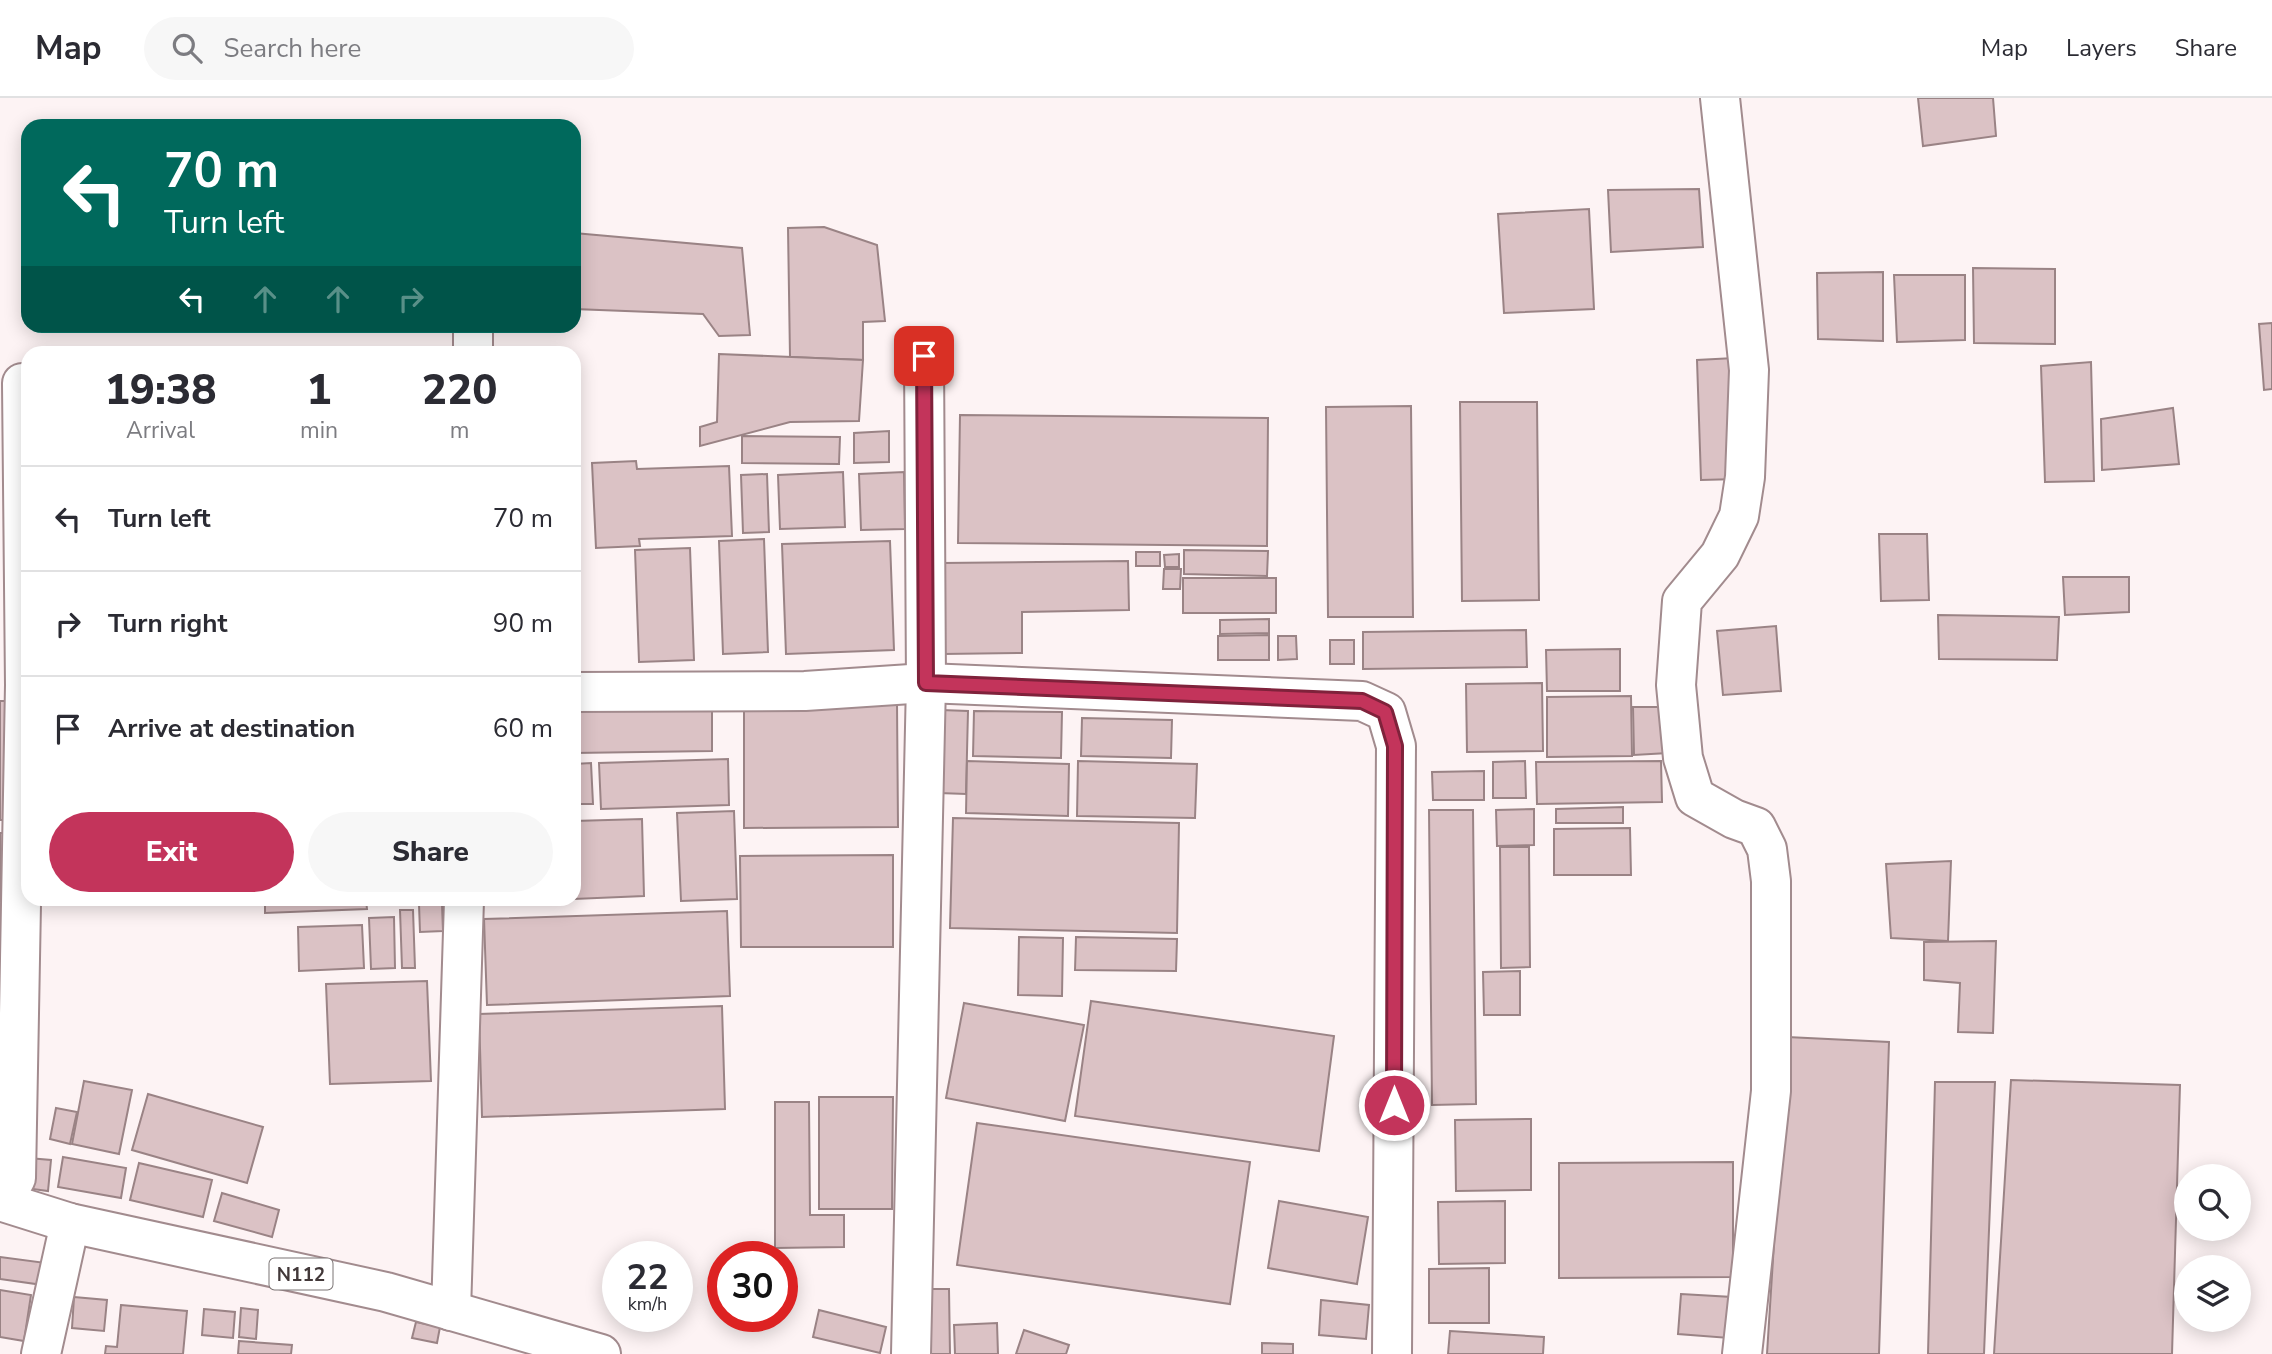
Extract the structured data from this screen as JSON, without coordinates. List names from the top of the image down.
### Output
{
  "streets": {
    "main road": ["N112"]
  },
  "page": {
    "header": "Map",
    "search": "Search here",
    "nav": ["Map", "Layers", "Share"],
    "turn": ["70 m", "Turn left"],
    "eta": [
      "19:38",
      "Arrival",
      "1",
      "min",
      "220",
      "m"
    ],
    "list": [
      {
        "name": "Turn left",
        "value": "70 m"
      },
      {
        "name": "Turn right",
        "value": "90 m"
      },
      {
        "name": "Arrive at destination",
        "value": "60 m"
      }
    ],
    "buttons": ["Exit", "Share"],
    "speed": "22 km/h",
    "limit": "30"
  }
}
